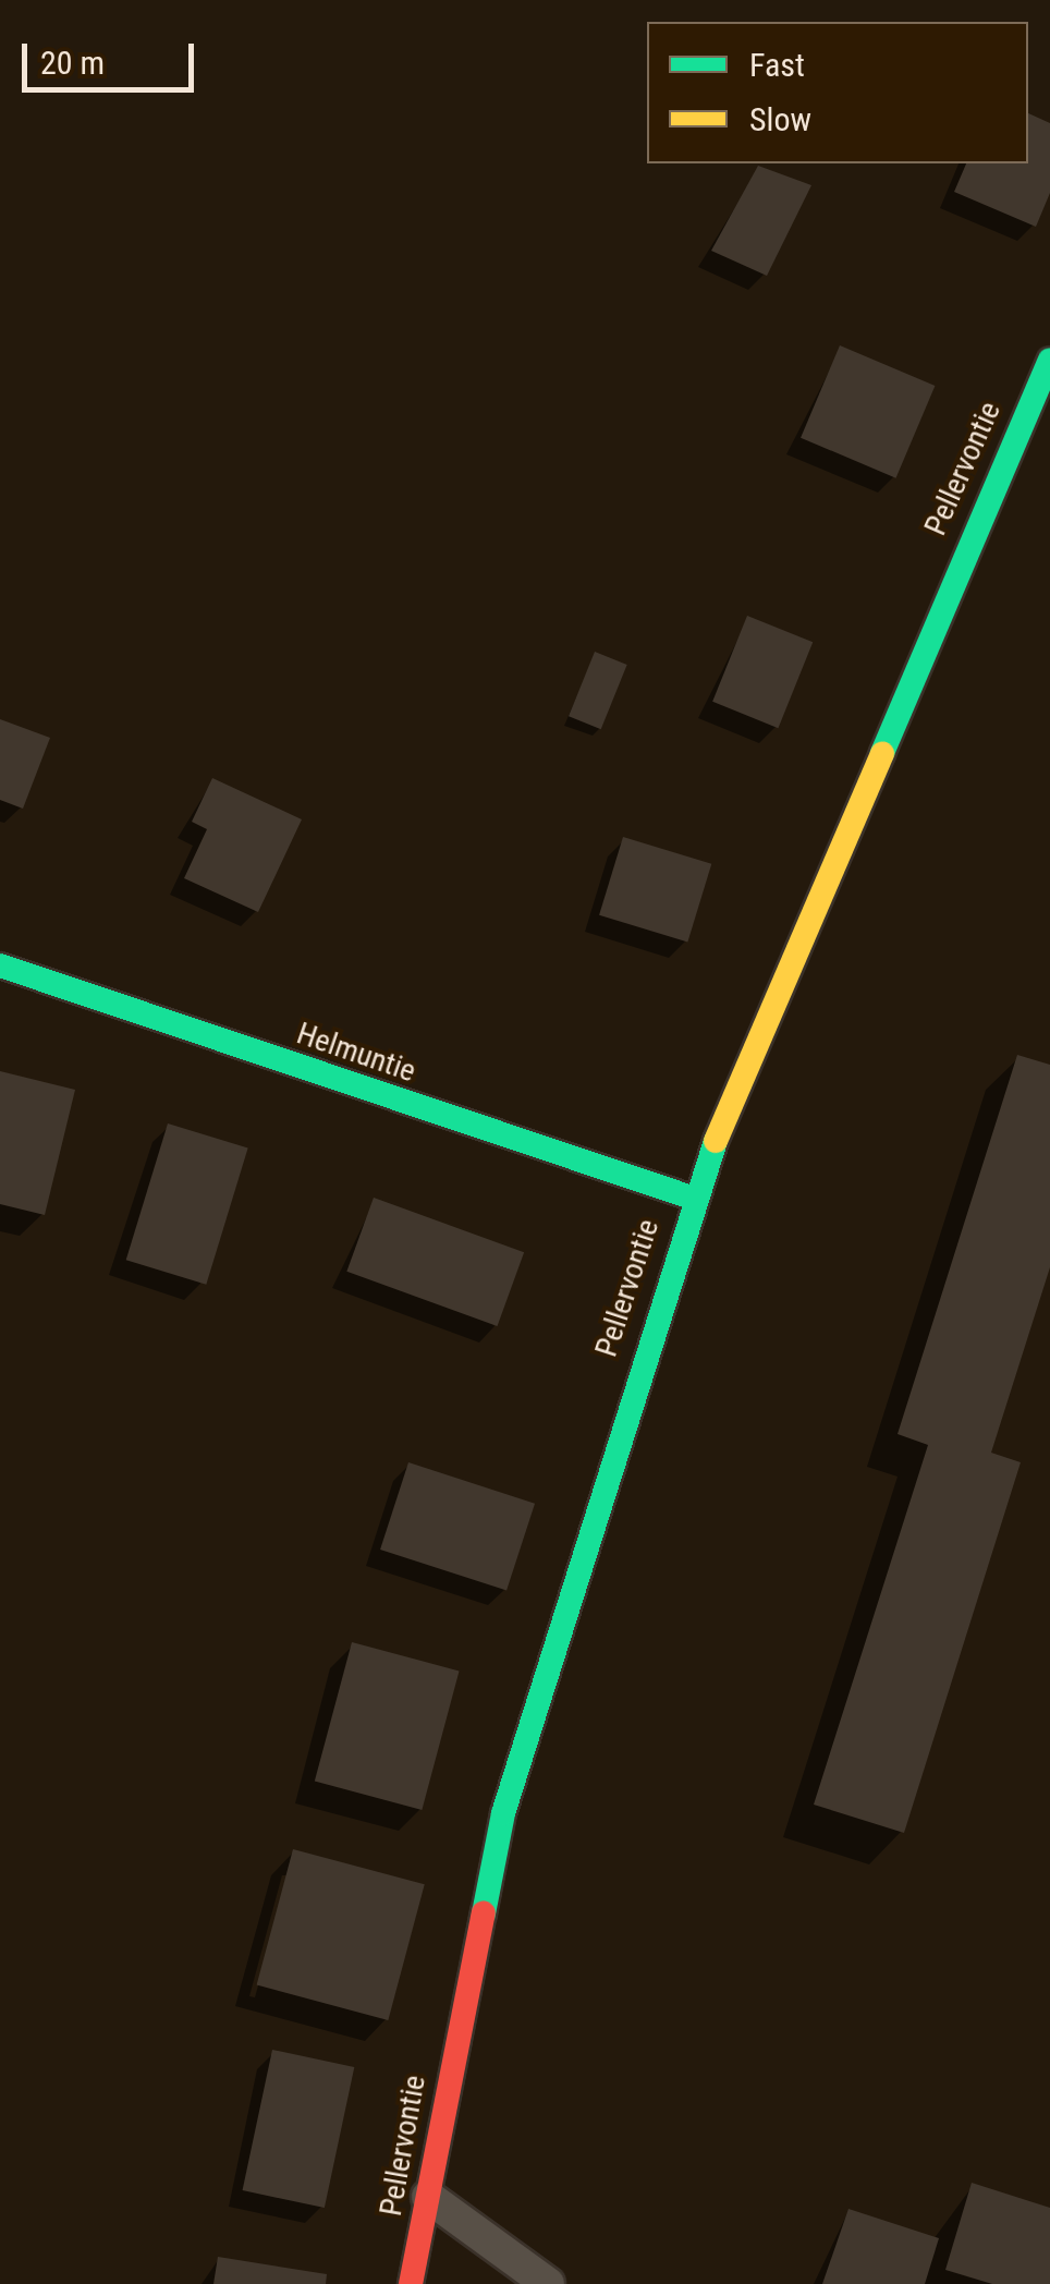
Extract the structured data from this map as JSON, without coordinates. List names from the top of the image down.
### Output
{
  "streets": {
    "street": ["Pellervontie", "Helmuntie"]
  },
  "crossings": [
    ["Pellervontie", "Helmuntie"]
  ],
  "legend": ["Fast", "Slow"],
  "scale_bar": "20 m"
}
